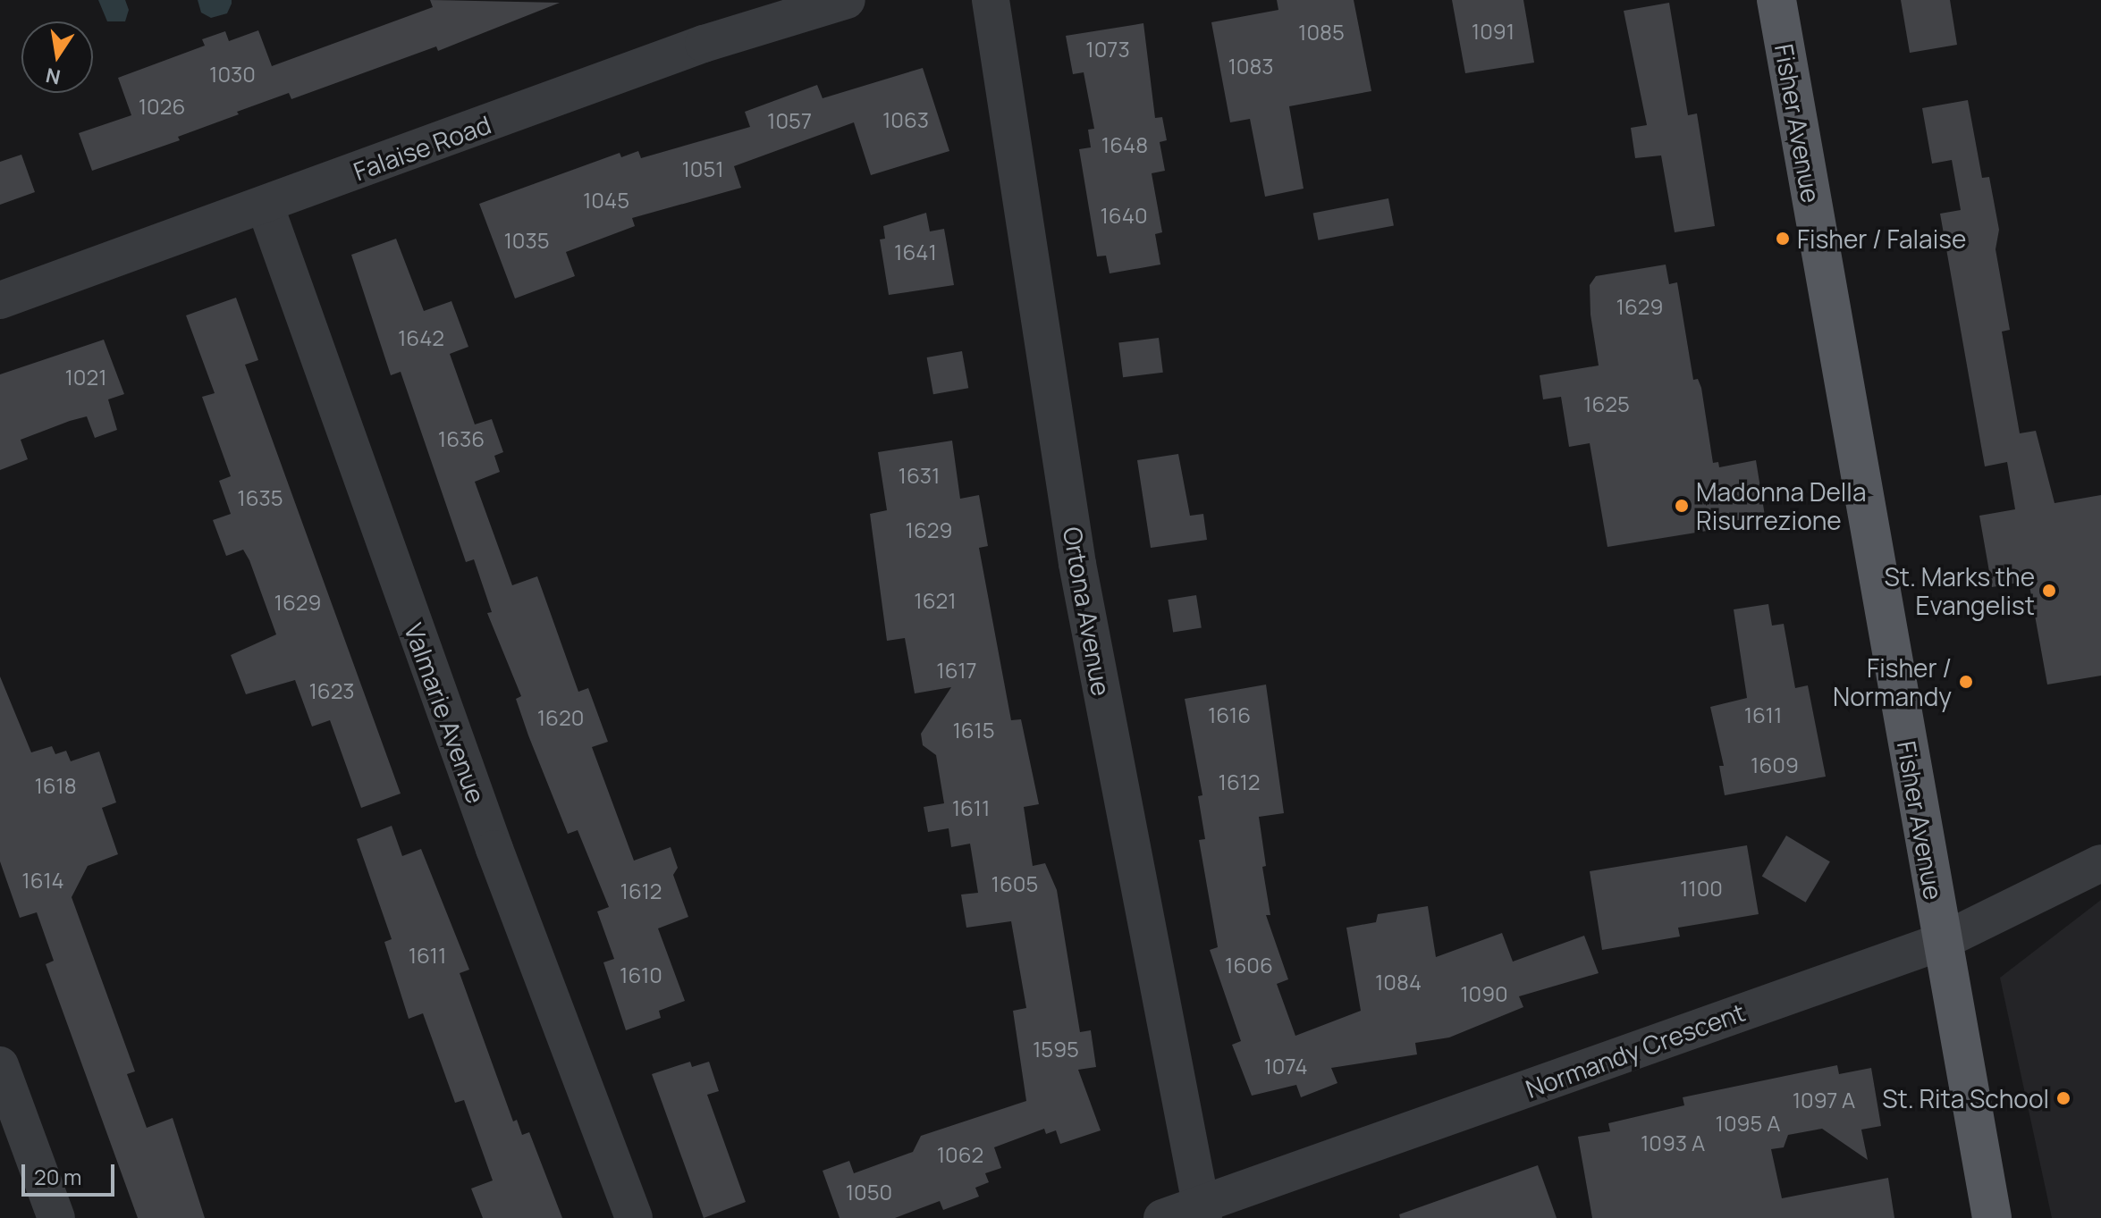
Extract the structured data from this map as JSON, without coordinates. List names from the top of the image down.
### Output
{
  "streets": {
    "main road": ["Fisher Avenue"],
    "street": [
      "Falaise Road",
      "Ortona Avenue",
      "Valmarie Avenue",
      "Normandy Crescent"
    ]
  },
  "crossings": [
    ["Fisher Avenue", "Normandy Crescent"],
    ["Falaise Road", "Valmarie Avenue"],
    ["Ortona Avenue", "Normandy Crescent"]
  ],
  "places": [
    "Fisher / Falaise",
    "Madonna Della Risurrezione",
    "St. Marks the Evangelist",
    "Fisher / Normandy",
    "St. Rita School"
  ],
  "house_numbers": [
    "1091",
    "1085",
    "1073",
    "1083",
    "1030",
    "1026",
    "1063",
    "1057",
    "1648",
    "1051",
    "1045",
    "1640",
    "1035",
    "1641",
    "1629",
    "1642",
    "1021",
    "1625",
    "1636",
    "1631",
    "1635",
    "1629",
    "1621",
    "1629",
    "1617",
    "1623",
    "1616",
    "1611",
    "1620",
    "1615",
    "1609",
    "1612",
    "1618",
    "1611",
    "1614",
    "1605",
    "1100",
    "1612",
    "1611",
    "1606",
    "1610",
    "1084",
    "1090",
    "1595",
    "1074",
    "1097 A",
    "1095 A",
    "1093 A",
    "1062",
    "1050"
  ],
  "scale_bar": "20 m",
  "north": "bottom"
}
